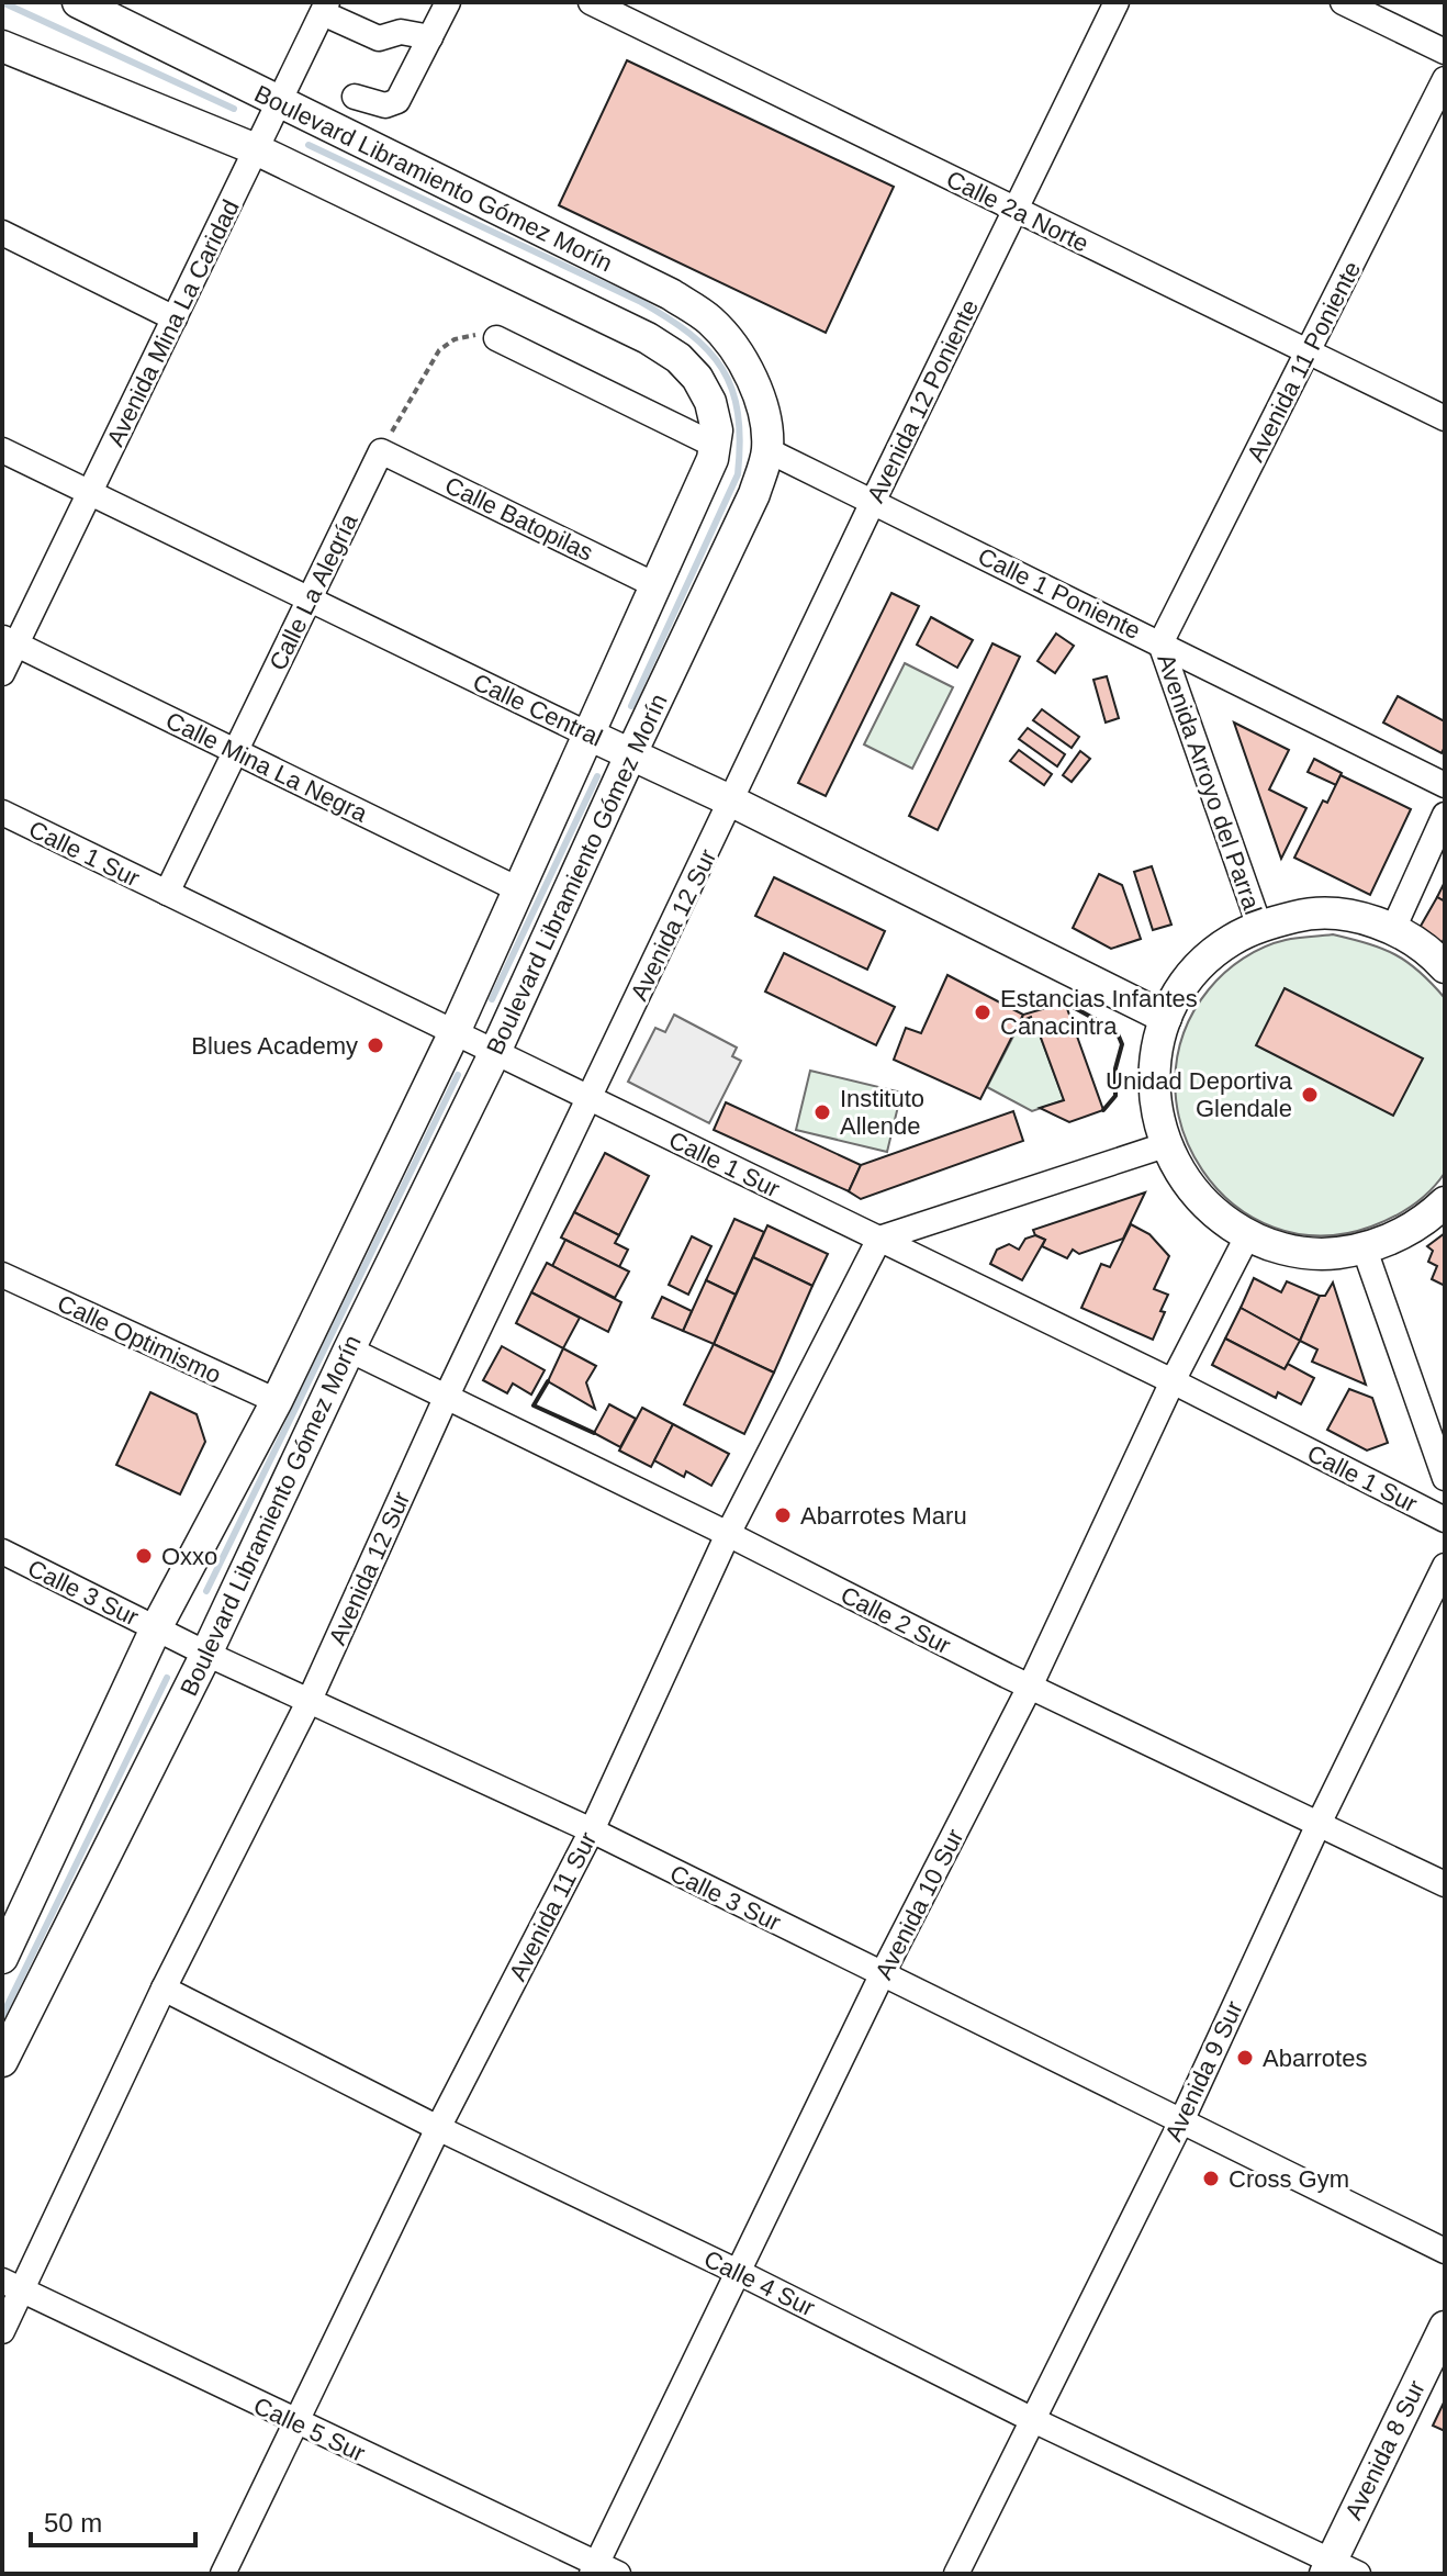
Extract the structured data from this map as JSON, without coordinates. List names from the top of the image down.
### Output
{
  "streets": {
    "main road": ["Boulevard Libramiento Gómez Morín", "Calle Central", "Avenida 8 Sur"],
    "street": [
      "Calle 2a Norte",
      "Avenida Mina La Caridad",
      "Avenida 11 Poniente",
      "Avenida 12 Poniente",
      "Calle Batopilas",
      "Calle La Alegría",
      "Calle 1 Poniente",
      "Calle Mina La Negra",
      "Avenida Arroyo del Parral",
      "Calle 1 Sur",
      "Avenida 12 Sur",
      "Calle Optimismo",
      "Calle 3 Sur",
      "Calle 2 Sur",
      "Avenida 10 Sur",
      "Avenida 11 Sur",
      "Avenida 9 Sur",
      "Calle 4 Sur",
      "Calle 5 Sur"
    ]
  },
  "crossings": [
    ["Boulevard Libramiento Gómez Morín", "Avenida Mina La Caridad"],
    ["Boulevard Libramiento Gómez Morín", "Calle Batopilas"],
    ["Boulevard Libramiento Gómez Morín", "Calle 1 Poniente"],
    ["Boulevard Libramiento Gómez Morín", "Calle Central"],
    ["Boulevard Libramiento Gómez Morín", "Calle Mina La Negra"],
    ["Boulevard Libramiento Gómez Morín", "Calle 1 Sur"],
    ["Boulevard Libramiento Gómez Morín", "Calle Optimismo"],
    ["Boulevard Libramiento Gómez Morín", "Calle 3 Sur"],
    ["Boulevard Libramiento Gómez Morín", "Calle 2 Sur"],
    ["Calle 2a Norte", "Avenida 11 Poniente"],
    ["Calle 2a Norte", "Avenida 12 Poniente"],
    ["Avenida Mina La Caridad", "Calle Central"],
    ["Avenida Mina La Caridad", "Calle Mina La Negra"],
    ["Avenida 11 Poniente", "Calle 1 Poniente"],
    ["Avenida 11 Poniente", "Avenida Arroyo del Parral"],
    ["Avenida 12 Poniente", "Calle 1 Poniente"],
    ["Avenida 12 Poniente", "Calle Central"],
    ["Avenida 12 Poniente", "Avenida 12 Sur"],
    ["Calle Batopilas", "Calle La Alegría"],
    ["Calle La Alegría", "Calle Central"],
    ["Calle La Alegría", "Calle Mina La Negra"],
    ["Calle La Alegría", "Calle 1 Sur"],
    ["Calle 1 Poniente", "Avenida Arroyo del Parral"],
    ["Calle Central", "Avenida 12 Sur"],
    ["Calle 1 Sur", "Avenida 12 Sur"],
    ["Calle 1 Sur", "Avenida 10 Sur"],
    ["Calle 1 Sur", "Avenida 11 Sur"],
    ["Avenida 12 Sur", "Calle 3 Sur"],
    ["Avenida 12 Sur", "Calle 2 Sur"],
    ["Avenida 12 Sur", "Calle 4 Sur"],
    ["Avenida 12 Sur", "Calle 5 Sur"],
    ["Calle 3 Sur", "Avenida 10 Sur"],
    ["Calle 3 Sur", "Avenida 11 Sur"],
    ["Calle 3 Sur", "Avenida 9 Sur"],
    ["Calle 2 Sur", "Avenida 10 Sur"],
    ["Calle 2 Sur", "Avenida 11 Sur"],
    ["Calle 2 Sur", "Avenida 9 Sur"],
    ["Avenida 10 Sur", "Calle 4 Sur"],
    ["Avenida 10 Sur", "Calle 5 Sur"],
    ["Avenida 11 Sur", "Calle 4 Sur"],
    ["Avenida 11 Sur", "Calle 5 Sur"],
    ["Avenida 9 Sur", "Calle 4 Sur"],
    ["Calle 4 Sur", "Avenida 8 Sur"]
  ],
  "places": [
    "Estancias Infantes Canacintra",
    "Blues Academy",
    "Unidad Deportiva Glendale",
    "Instituto Allende",
    "Abarrotes Maru",
    "Oxxo",
    "Abarrotes",
    "Cross Gym"
  ],
  "scale_bar": "50 m"
}
